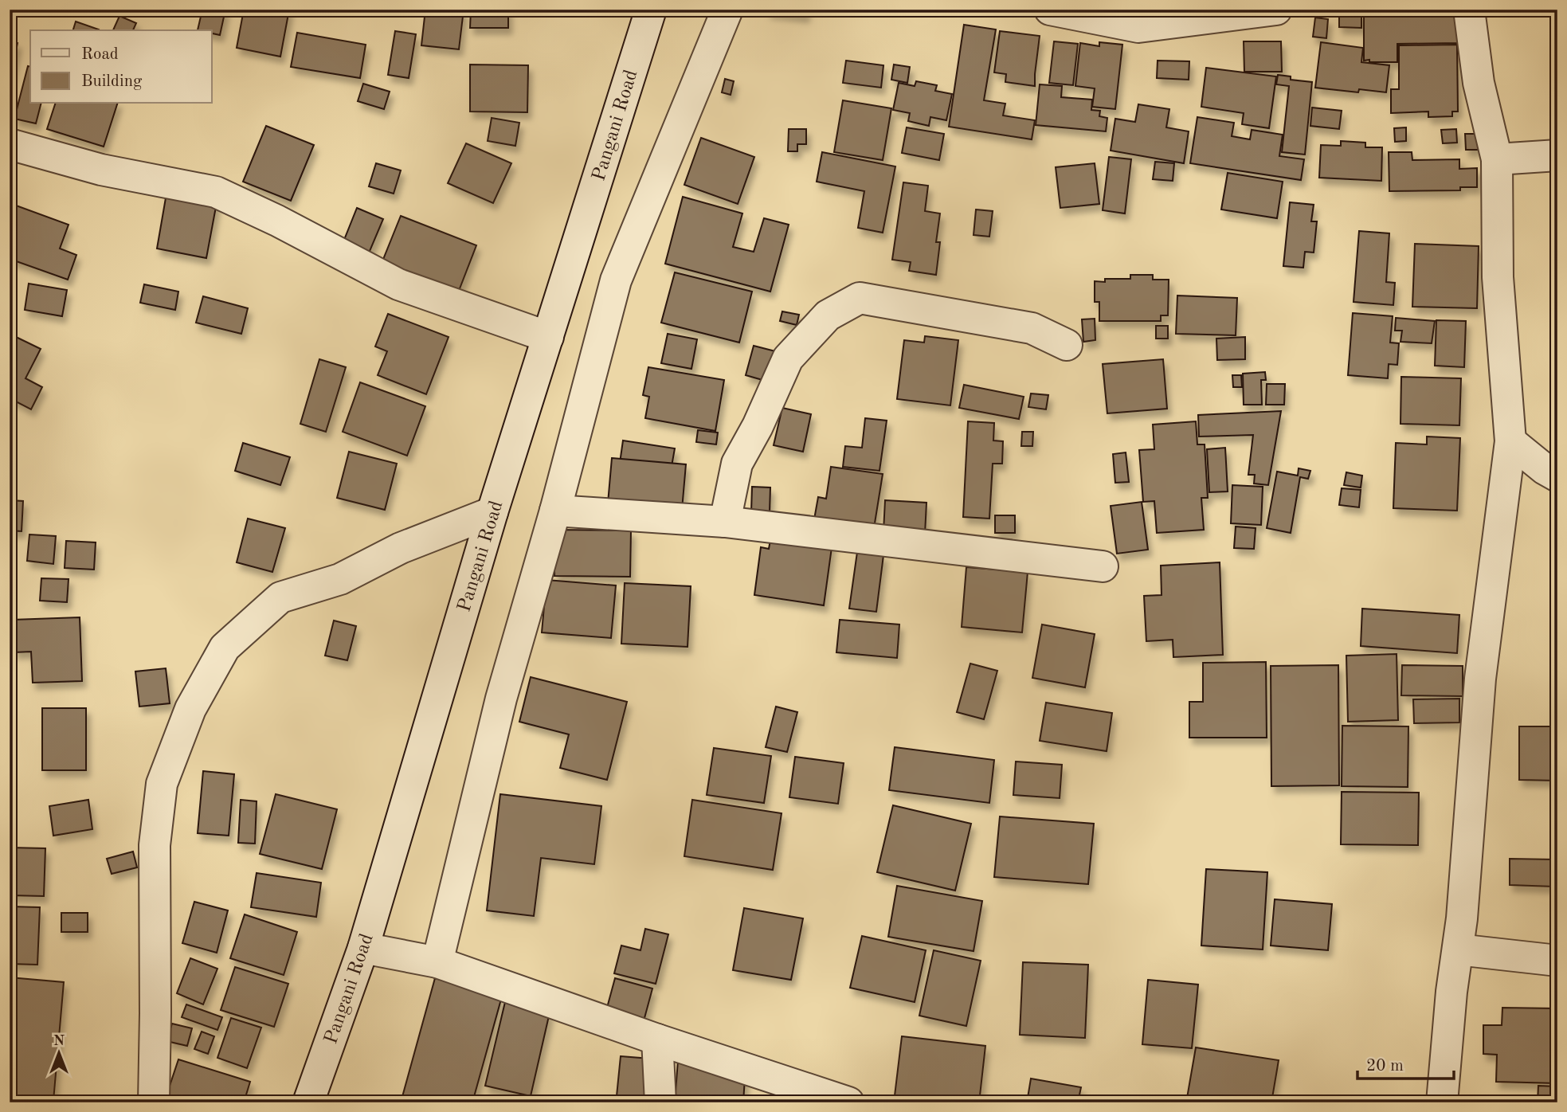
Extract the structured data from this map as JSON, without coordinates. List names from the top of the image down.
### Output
{
  "streets": {
    "street": ["Pangani Road"]
  },
  "legend": ["Road", "Building"],
  "scale_bar": "20 m",
  "north": "top"
}
